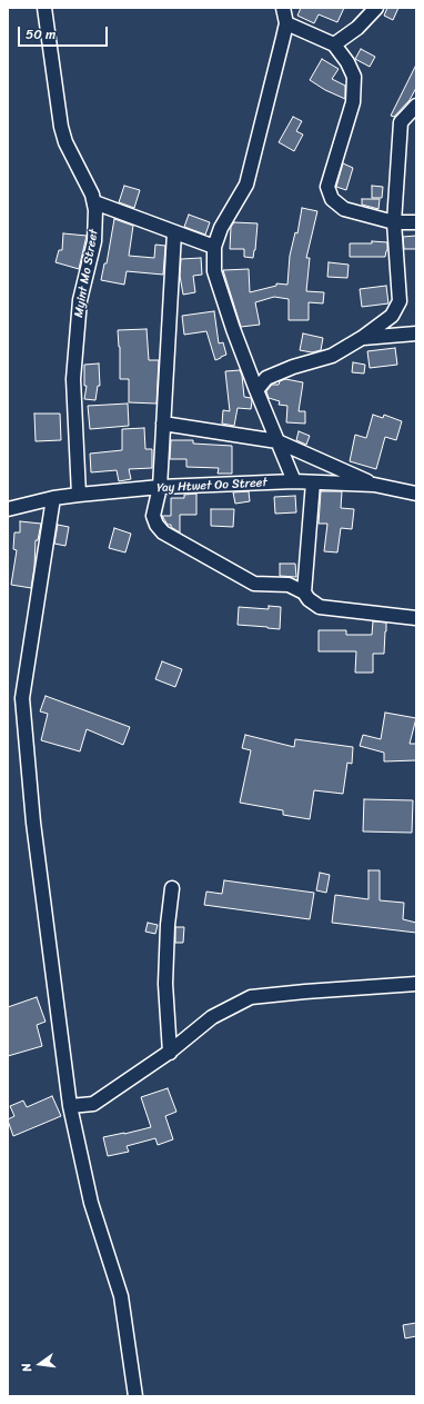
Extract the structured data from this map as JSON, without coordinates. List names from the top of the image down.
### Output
{
  "streets": {
    "street": ["Myint Mo Street", "Yay Htwet Oo Street"]
  },
  "crossings": [
    ["Myint Mo Street", "Yay Htwet Oo Street"]
  ],
  "scale_bar": "50 m",
  "north": "left"
}
